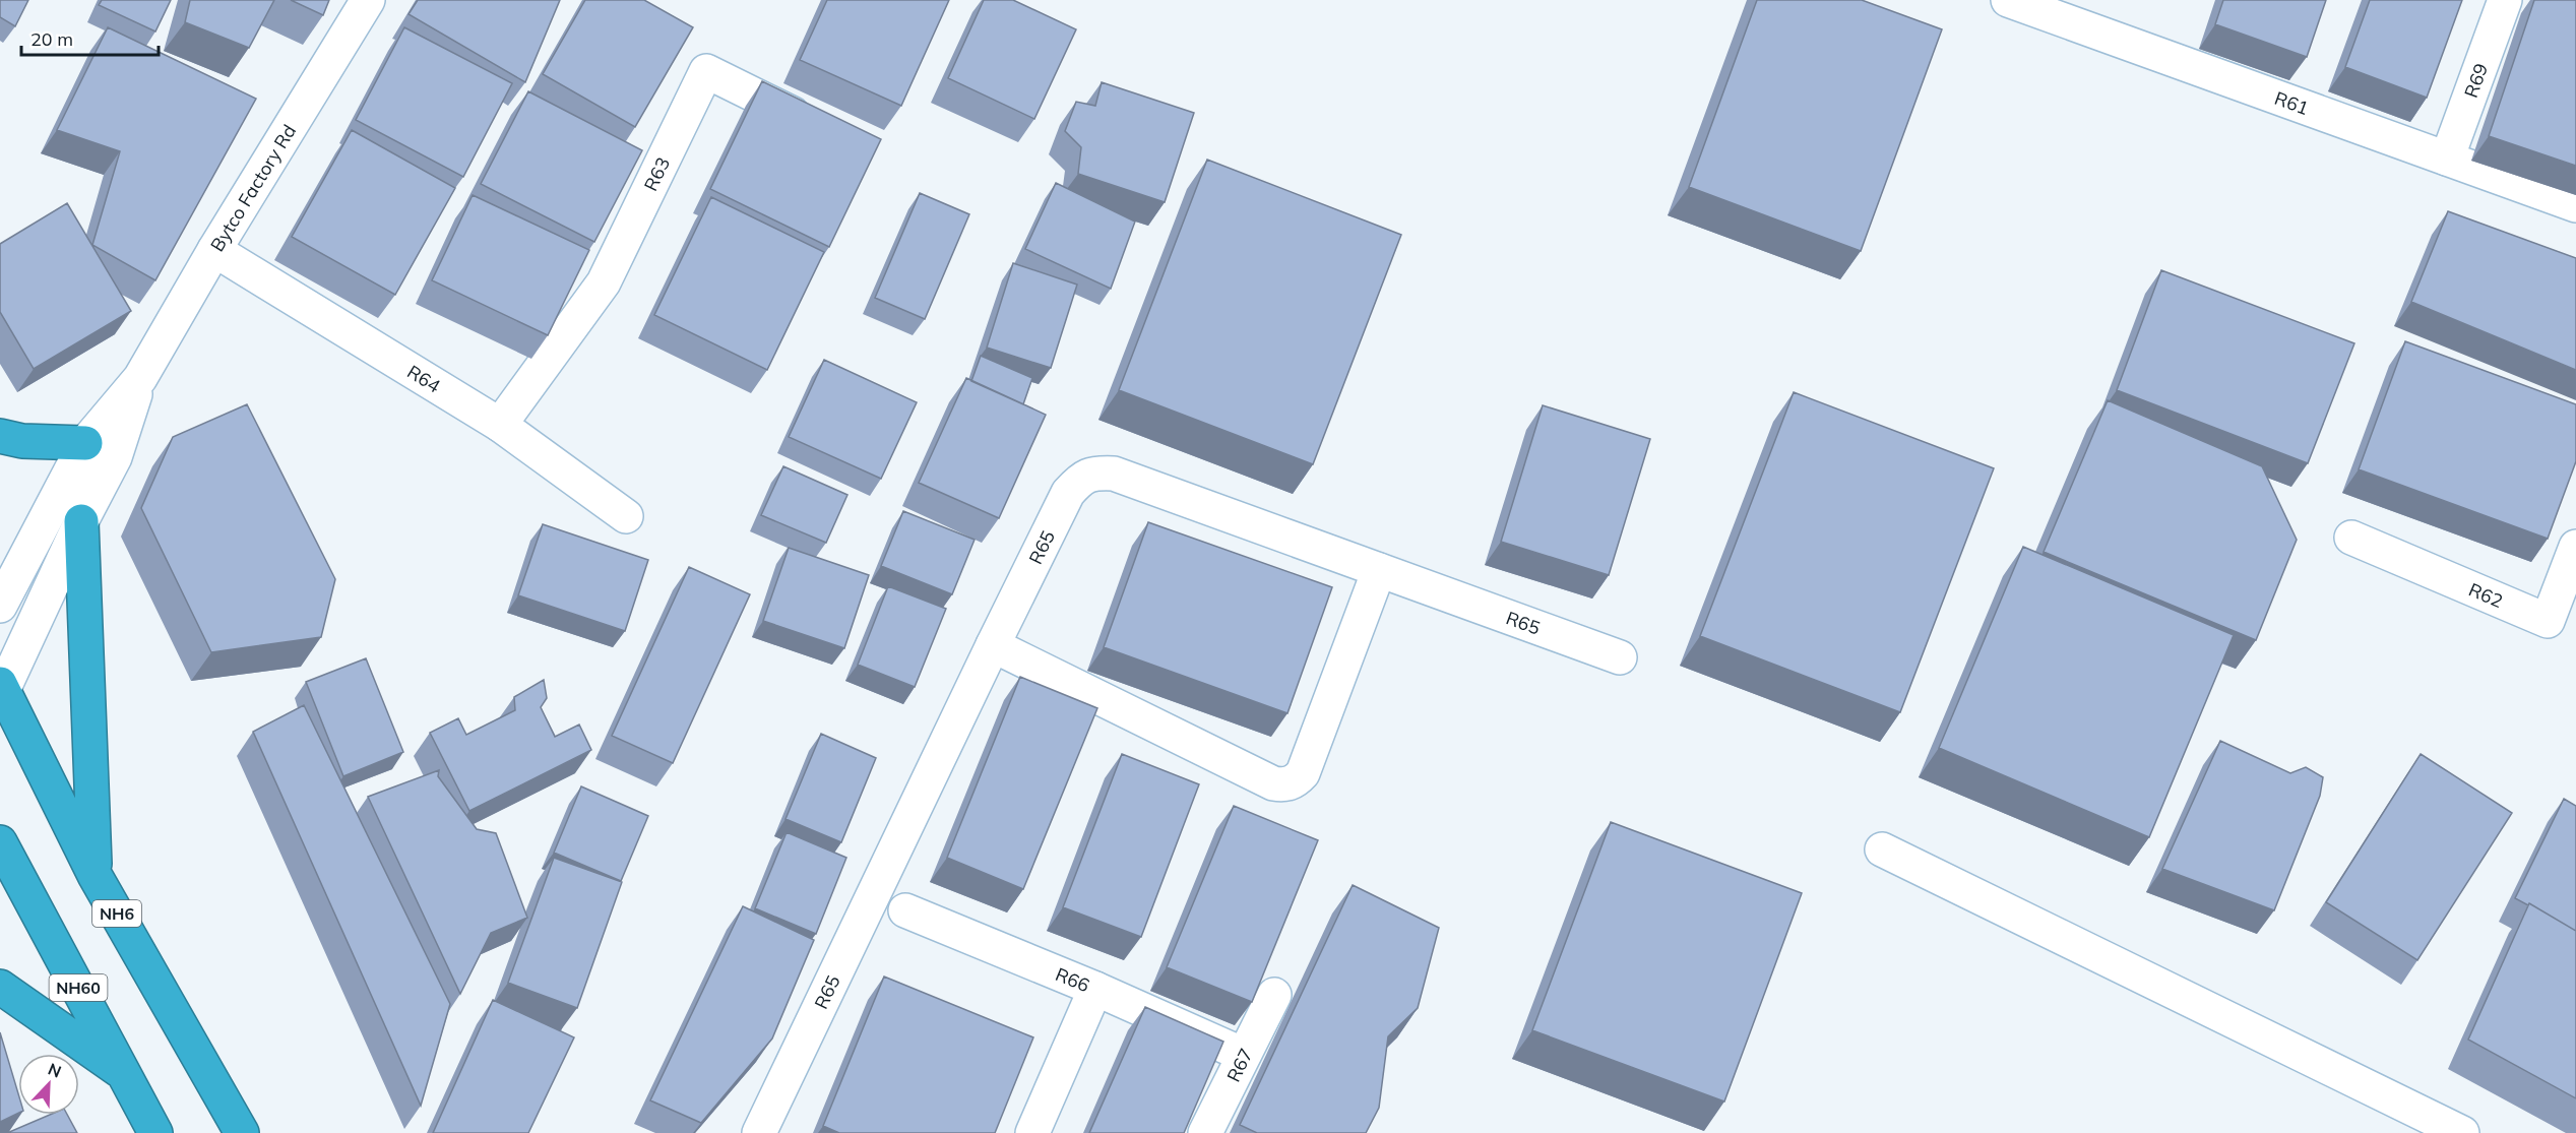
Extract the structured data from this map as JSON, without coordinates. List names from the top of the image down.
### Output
{
  "streets": {
    "highway": ["NH6", "NH60"],
    "street": [
      "R69",
      "R61",
      "R63",
      "Bytco Factory Rd",
      "R64",
      "R65",
      "R62",
      "R66",
      "R67"
    ]
  },
  "crossings": [
    ["R69", "R61"],
    ["R63", "R64"],
    ["Bytco Factory Rd", "R64"],
    ["Bytco Factory Rd", "NH6"]
  ],
  "scale_bar": "20 m",
  "north": "top right"
}
